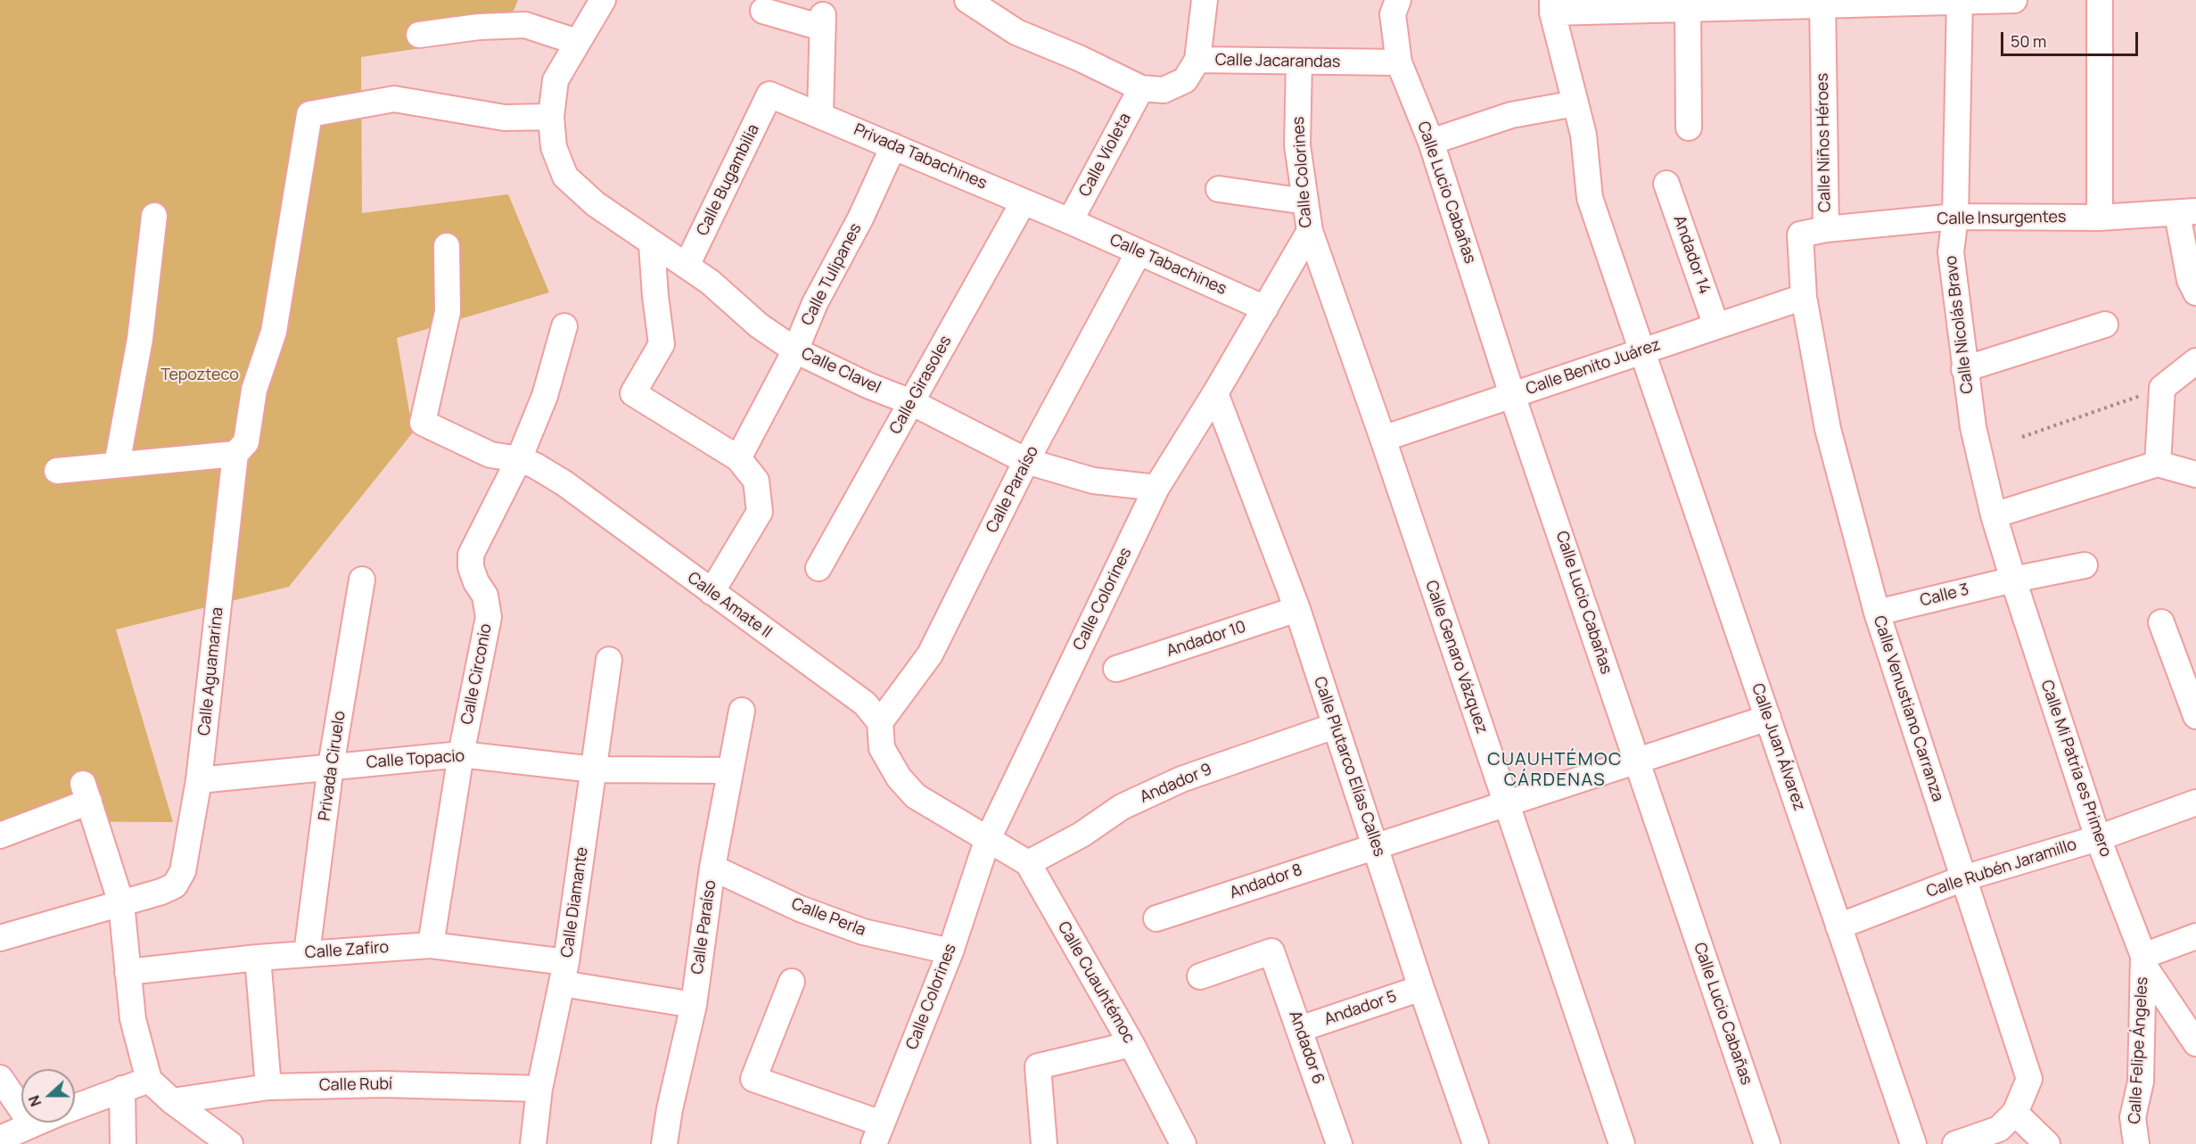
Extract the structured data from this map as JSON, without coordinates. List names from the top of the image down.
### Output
{
  "streets": {
    "street": [
      "Calle Jacarandas",
      "Calle Niños Héroes",
      "Calle Violeta",
      "Privada Tabachines",
      "Calle Colorines",
      "Calle Bugambilia",
      "Calle Lucio Cabañas",
      "Calle Insurgentes",
      "Andador 14",
      "Calle Tabachines",
      "Calle Tulipanes",
      "Calle Nicolás Bravo",
      "Calle Benito Juárez",
      "Calle Clavel",
      "Calle Girasoles",
      "Calle Paraíso",
      "Calle 3",
      "Calle Amate II",
      "Andador 10",
      "Calle Genaro Vázquez",
      "Calle Aguamarina",
      "Calle Circonio",
      "Calle Venustiano Carranza",
      "Calle Juan Álvarez",
      "Calle Topacio",
      "Privada Ciruelo",
      "Calle Plutarco Elías Calles",
      "Calle Mi Patria es Primero",
      "Andador 9",
      "Calle Rubén Jaramillo",
      "Andador 8",
      "Calle Diamante",
      "Calle Perla",
      "Calle Zafiro",
      "Calle Cuauhtémoc",
      "Andador 5",
      "Andador 6",
      "Calle Felipe Ángeles",
      "Calle Rubí"
    ]
  },
  "crossings": [
    ["Calle Jacarandas", "Calle Violeta"],
    ["Calle Jacarandas", "Calle Colorines"],
    ["Calle Jacarandas", "Calle Lucio Cabañas"],
    ["Calle Niños Héroes", "Calle Insurgentes"],
    ["Calle Niños Héroes", "Calle Benito Juárez"],
    ["Calle Niños Héroes", "Calle Venustiano Carranza"],
    ["Calle Violeta", "Privada Tabachines"],
    ["Calle Violeta", "Calle Tabachines"],
    ["Privada Tabachines", "Calle Bugambilia"],
    ["Privada Tabachines", "Calle Tabachines"],
    ["Privada Tabachines", "Calle Tulipanes"],
    ["Privada Tabachines", "Calle Girasoles"],
    ["Calle Colorines", "Calle Tabachines"],
    ["Calle Colorines", "Calle Clavel"],
    ["Calle Colorines", "Calle Genaro Vázquez"],
    ["Calle Colorines", "Calle Plutarco Elías Calles"],
    ["Calle Colorines", "Calle Perla"],
    ["Calle Bugambilia", "Calle Clavel"],
    ["Calle Lucio Cabañas", "Calle Benito Juárez"],
    ["Calle Lucio Cabañas", "Andador 8"],
    ["Calle Insurgentes", "Calle Nicolás Bravo"],
    ["Andador 14", "Calle Benito Juárez"],
    ["Calle Tabachines", "Calle Paraíso"],
    ["Calle Tulipanes", "Calle Clavel"],
    ["Calle Nicolás Bravo", "Calle 3"],
    ["Calle Nicolás Bravo", "Calle Mi Patria es Primero"],
    ["Calle Benito Juárez", "Calle Genaro Vázquez"],
    ["Calle Benito Juárez", "Calle Venustiano Carranza"],
    ["Calle Benito Juárez", "Calle Juan Álvarez"],
    ["Calle Clavel", "Calle Girasoles"],
    ["Calle Clavel", "Calle Paraíso"],
    ["Calle Paraíso", "Calle Amate II"],
    ["Calle Paraíso", "Calle Topacio"],
    ["Calle Paraíso", "Calle Perla"],
    ["Calle Paraíso", "Calle Zafiro"],
    ["Calle 3", "Calle Venustiano Carranza"],
    ["Calle 3", "Calle Mi Patria es Primero"],
    ["Calle Amate II", "Calle Circonio"],
    ["Andador 10", "Calle Plutarco Elías Calles"],
    ["Calle Genaro Vázquez", "Andador 8"],
    ["Calle Aguamarina", "Calle Topacio"],
    ["Calle Circonio", "Calle Topacio"],
    ["Calle Circonio", "Calle Zafiro"],
    ["Calle Venustiano Carranza", "Calle Rubén Jaramillo"],
    ["Calle Juan Álvarez", "Calle Rubén Jaramillo"],
    ["Calle Juan Álvarez", "Andador 8"],
    ["Calle Topacio", "Privada Ciruelo"],
    ["Calle Topacio", "Calle Diamante"],
    ["Privada Ciruelo", "Calle Zafiro"],
    ["Calle Plutarco Elías Calles", "Andador 9"],
    ["Calle Plutarco Elías Calles", "Andador 8"],
    ["Calle Plutarco Elías Calles", "Andador 5"],
    ["Calle Mi Patria es Primero", "Calle Rubén Jaramillo"],
    ["Calle Mi Patria es Primero", "Calle Felipe Ángeles"],
    ["Andador 9", "Calle Cuauhtémoc"],
    ["Calle Diamante", "Calle Zafiro"],
    ["Calle Diamante", "Calle Rubí"],
    ["Andador 5", "Andador 6"]
  ],
  "districts": ["CUAUHTÉMOC CÁRDENAS"],
  "parks": ["Tepozteco"],
  "scale_bar": "50 m",
  "north": "left"
}
